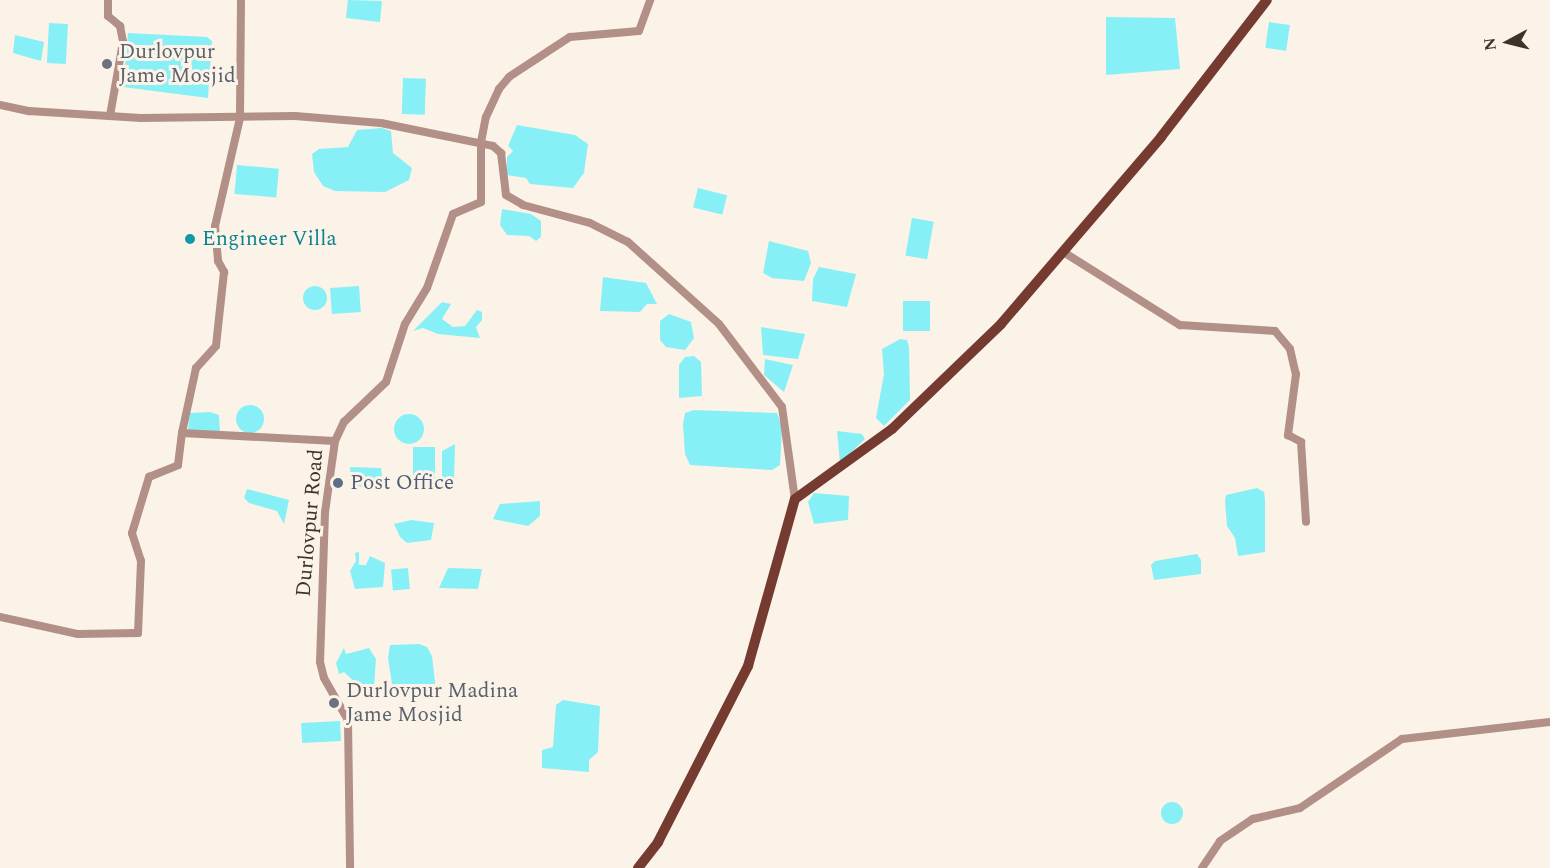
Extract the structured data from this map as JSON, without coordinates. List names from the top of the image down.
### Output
{
  "streets": {
    "street": ["Durlovpur Road"]
  },
  "places": [
    "Durlovpur Jame Mosjid",
    "Engineer Villa",
    "Post Office",
    "Durlovpur Madina Jame Mosjid"
  ],
  "north": "left"
}
